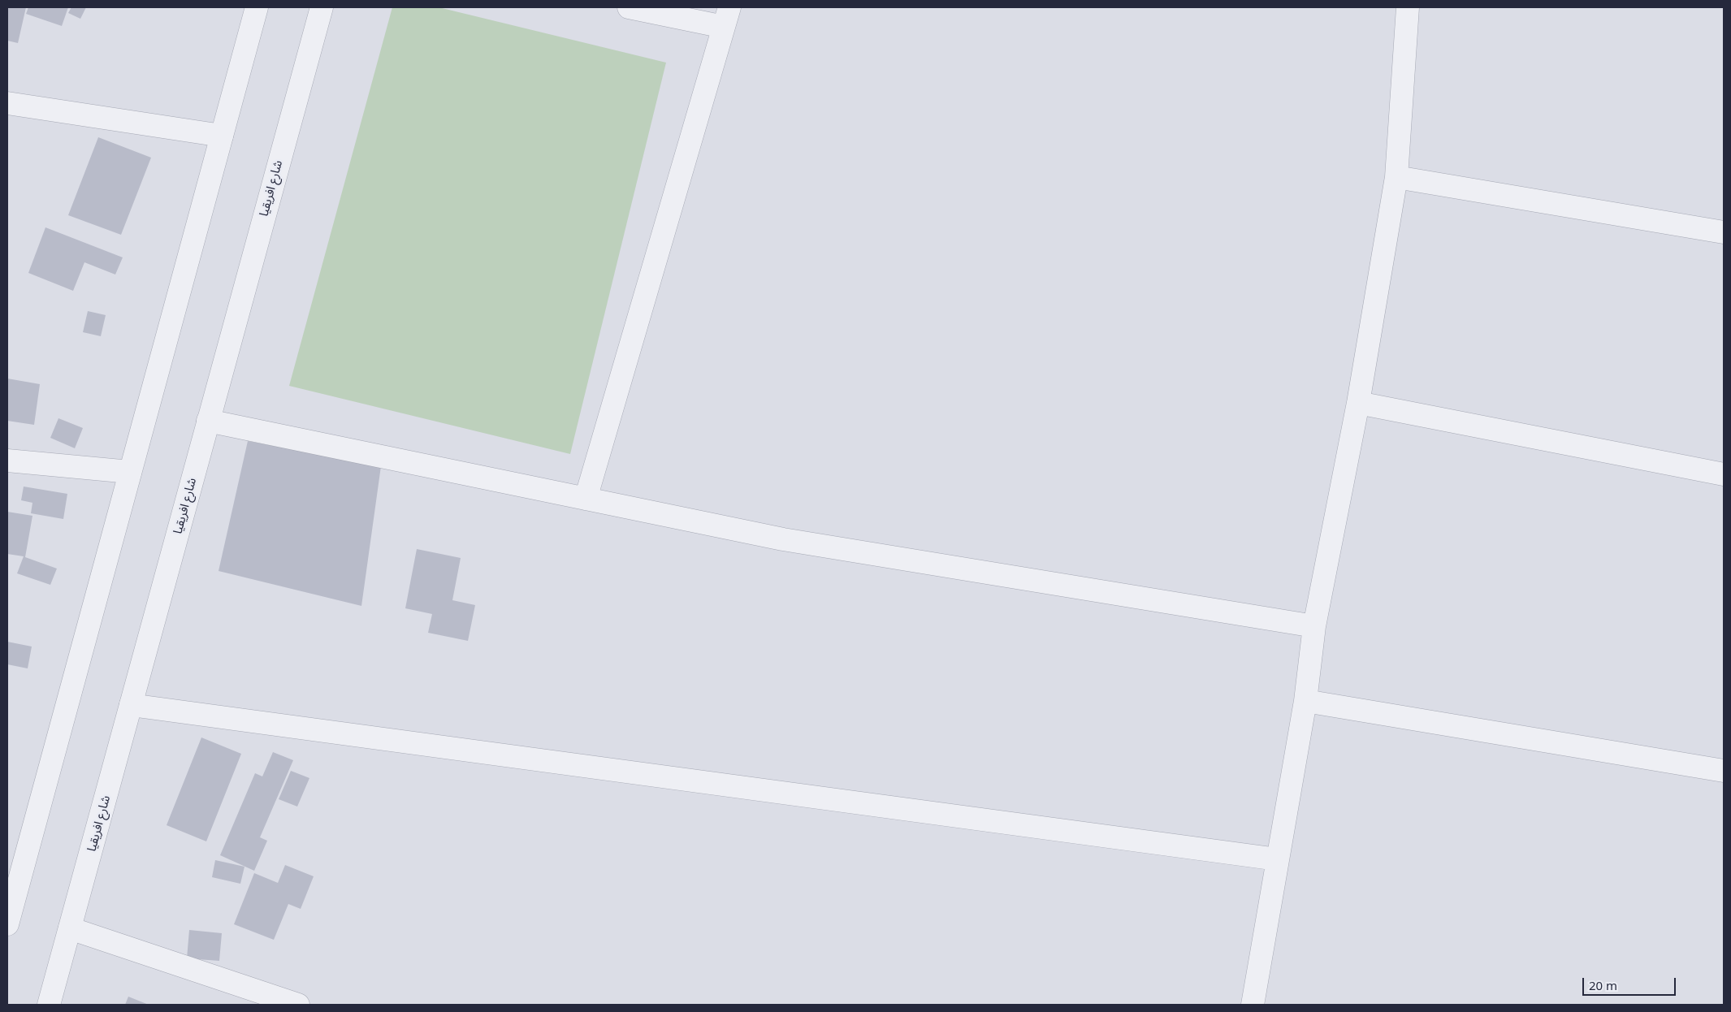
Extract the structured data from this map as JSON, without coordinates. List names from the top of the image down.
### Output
{
  "streets": {
    "street": ["شارع افريقيا"]
  },
  "scale_bar": "20 m"
}
